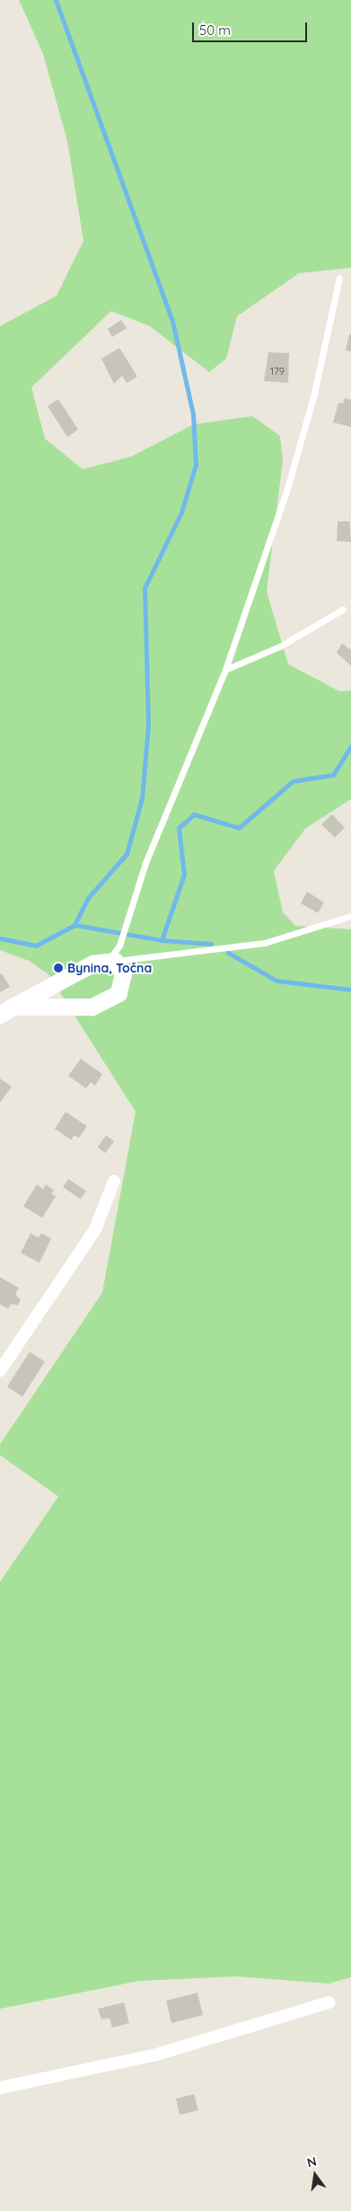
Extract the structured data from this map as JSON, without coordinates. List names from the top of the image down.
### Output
{
  "places": ["Bynina, Točna"],
  "house_numbers": ["179"],
  "scale_bar": "50 m",
  "north": "top"
}
